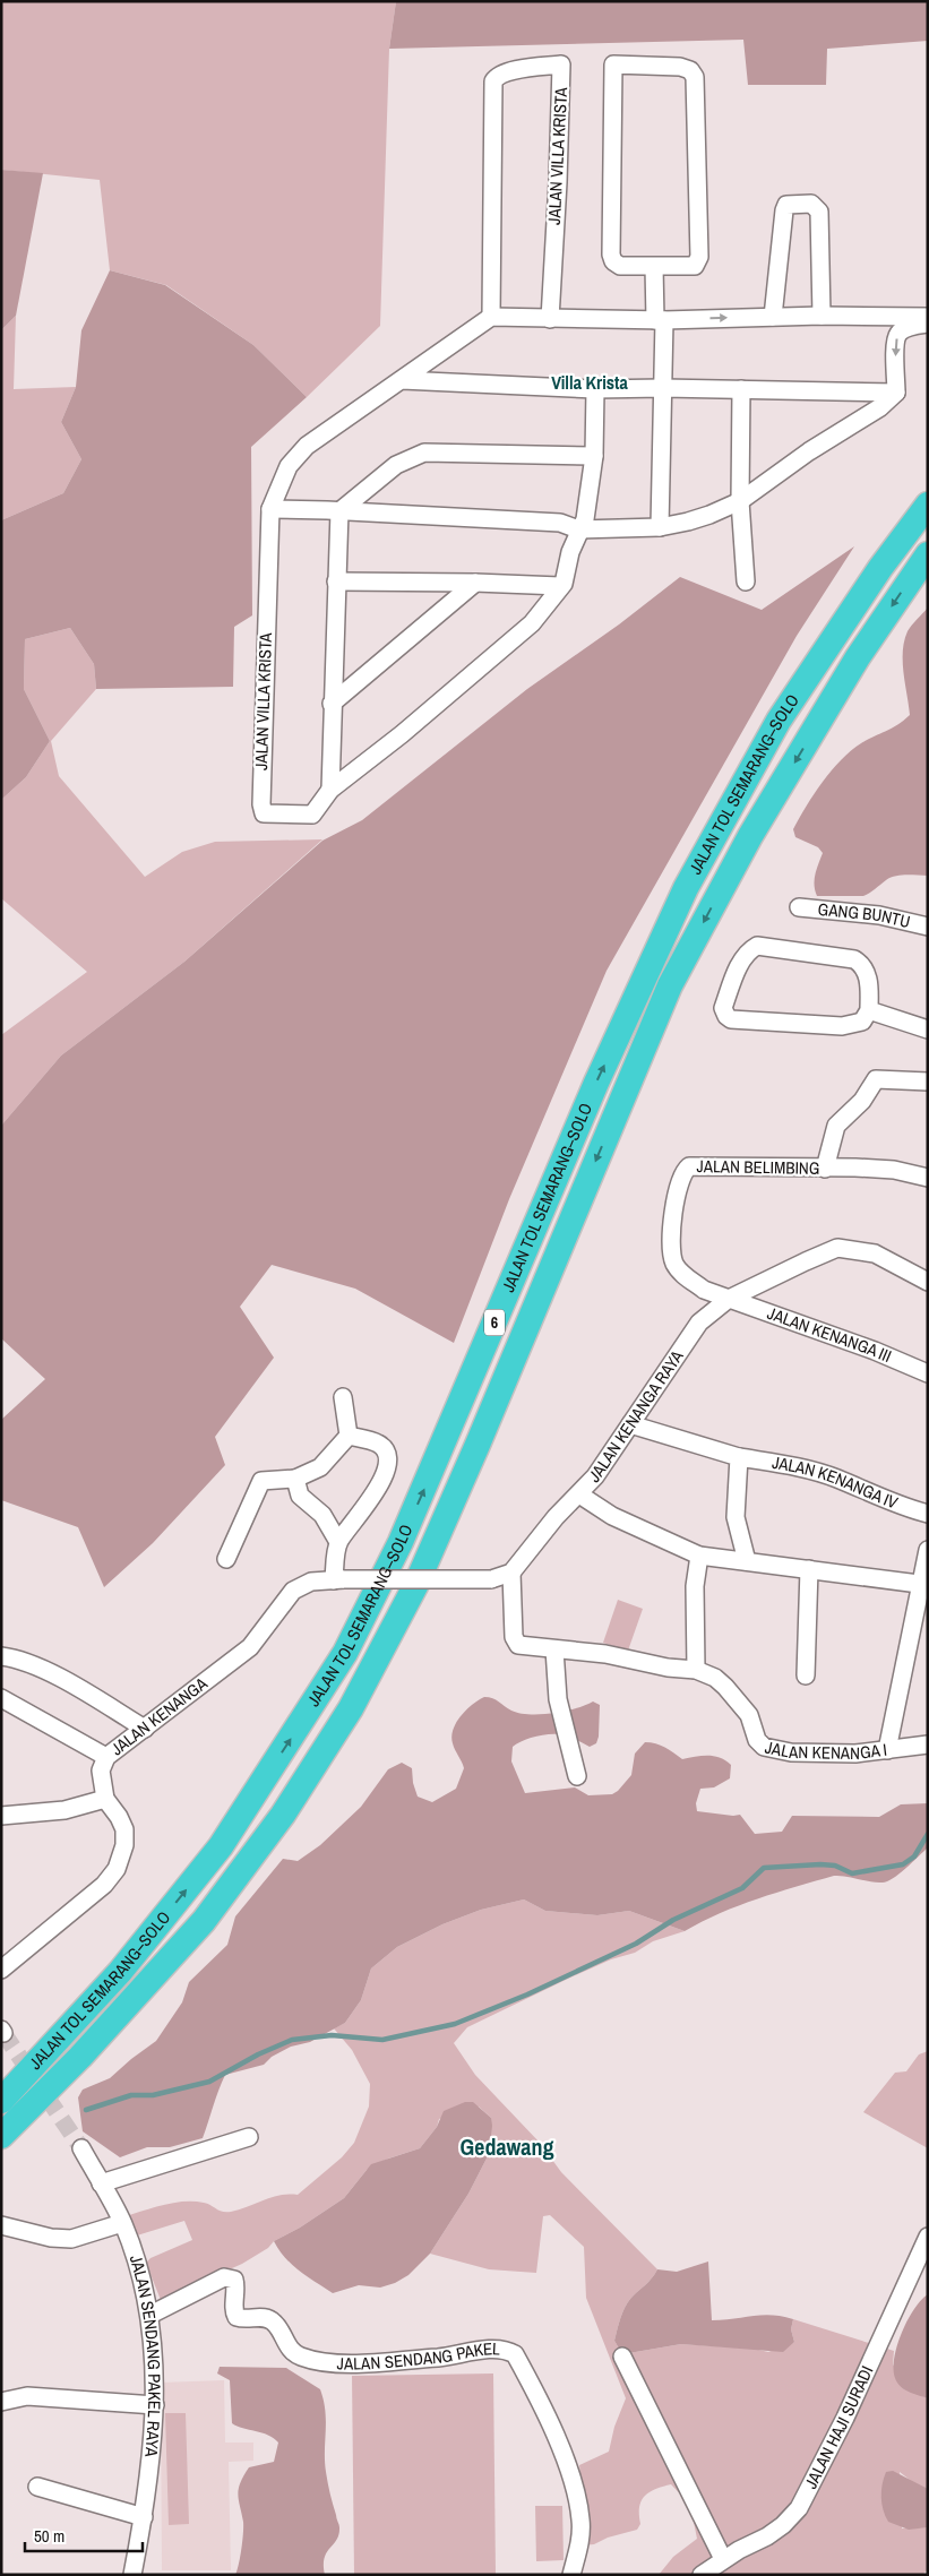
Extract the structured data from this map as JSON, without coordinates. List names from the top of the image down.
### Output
{
  "streets": {
    "highway": ["JALAN TOL SEMARANG–SOLO", "6"],
    "street": [
      "JALAN VILLA KRISTA",
      "GANG BUNTU",
      "JALAN BELIMBING",
      "JALAN KENANGA III",
      "JALAN KENANGA RAYA",
      "JALAN KENANGA IV",
      "JALAN KENANGA",
      "JALAN KENANGA I",
      "JALAN SENDANG PAKEL RAYA",
      "JALAN SENDANG PAKEL",
      "JALAN HAJI SURADI"
    ]
  },
  "crossings": [
    ["JALAN BELIMBING", "JALAN KENANGA III"],
    ["JALAN BELIMBING", "JALAN KENANGA RAYA"],
    ["JALAN KENANGA III", "JALAN KENANGA RAYA"],
    ["JALAN KENANGA RAYA", "JALAN KENANGA IV"],
    ["JALAN KENANGA RAYA", "JALAN KENANGA I"],
    ["JALAN SENDANG PAKEL RAYA", "JALAN SENDANG PAKEL"]
  ],
  "districts": ["Villa Krista", "Gedawang"],
  "scale_bar": "50 m"
}
